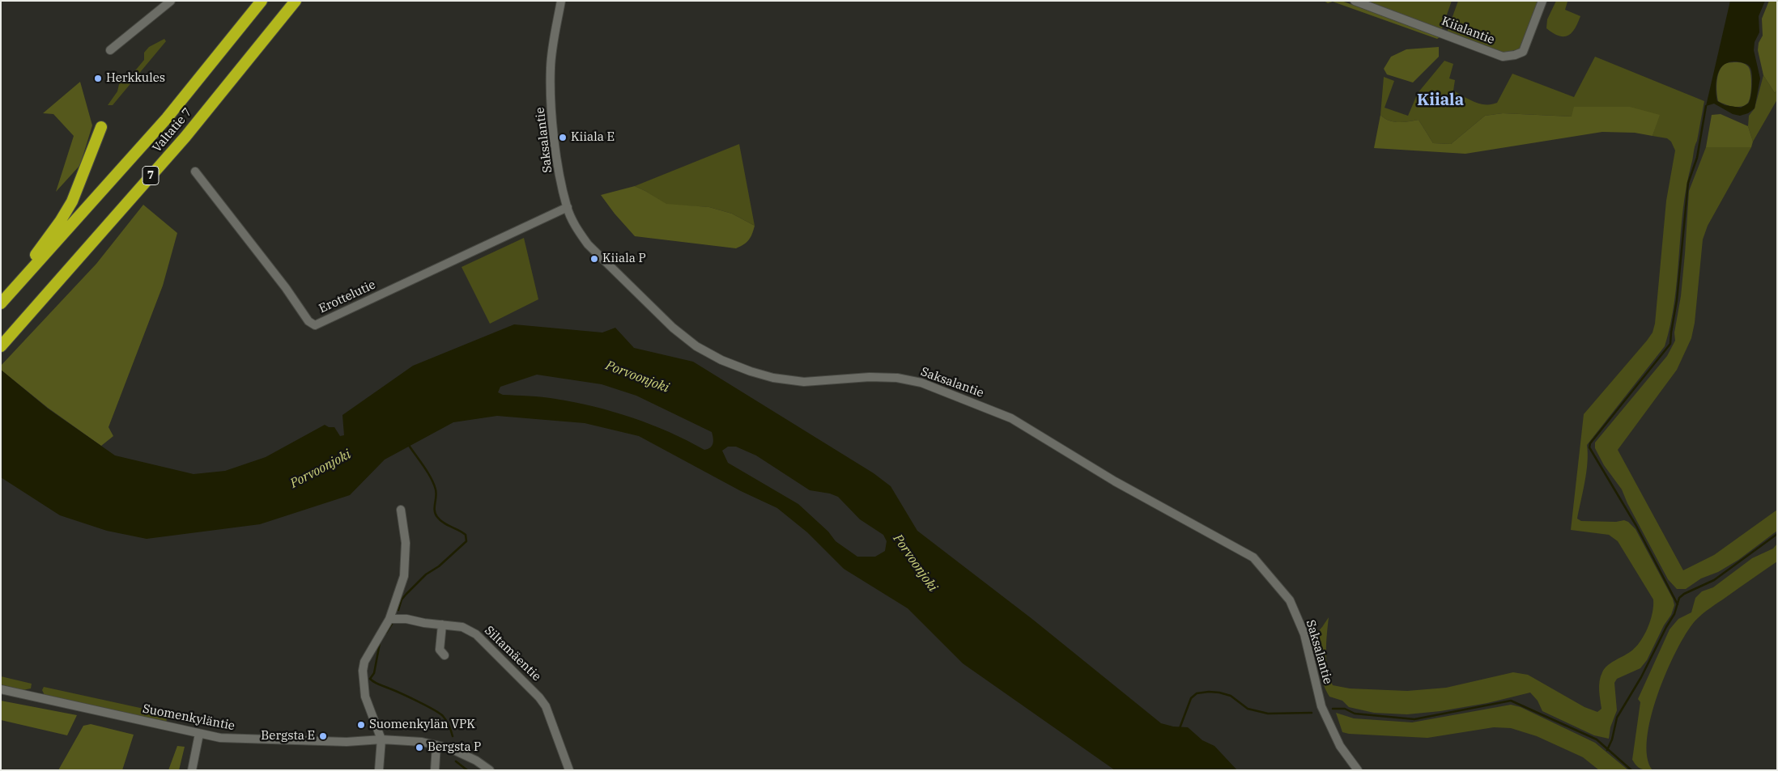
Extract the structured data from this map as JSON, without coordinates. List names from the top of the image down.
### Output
{
  "streets": {
    "highway": ["Valtatie 7", "7"],
    "street": [
      "Kiialantie",
      "Saksalantie",
      "Erottelutie",
      "Siltamäentie",
      "Suomenkyläntie"
    ]
  },
  "crossings": [
    ["Saksalantie", "Erottelutie"]
  ],
  "districts": ["Kiiala"],
  "water": ["Porvoonjoki"],
  "places": [
    "Herkkules",
    "Kiiala E",
    "Kiiala P",
    "Suomenkylän VPK",
    "Bergsta E",
    "Bergsta P"
  ]
}
